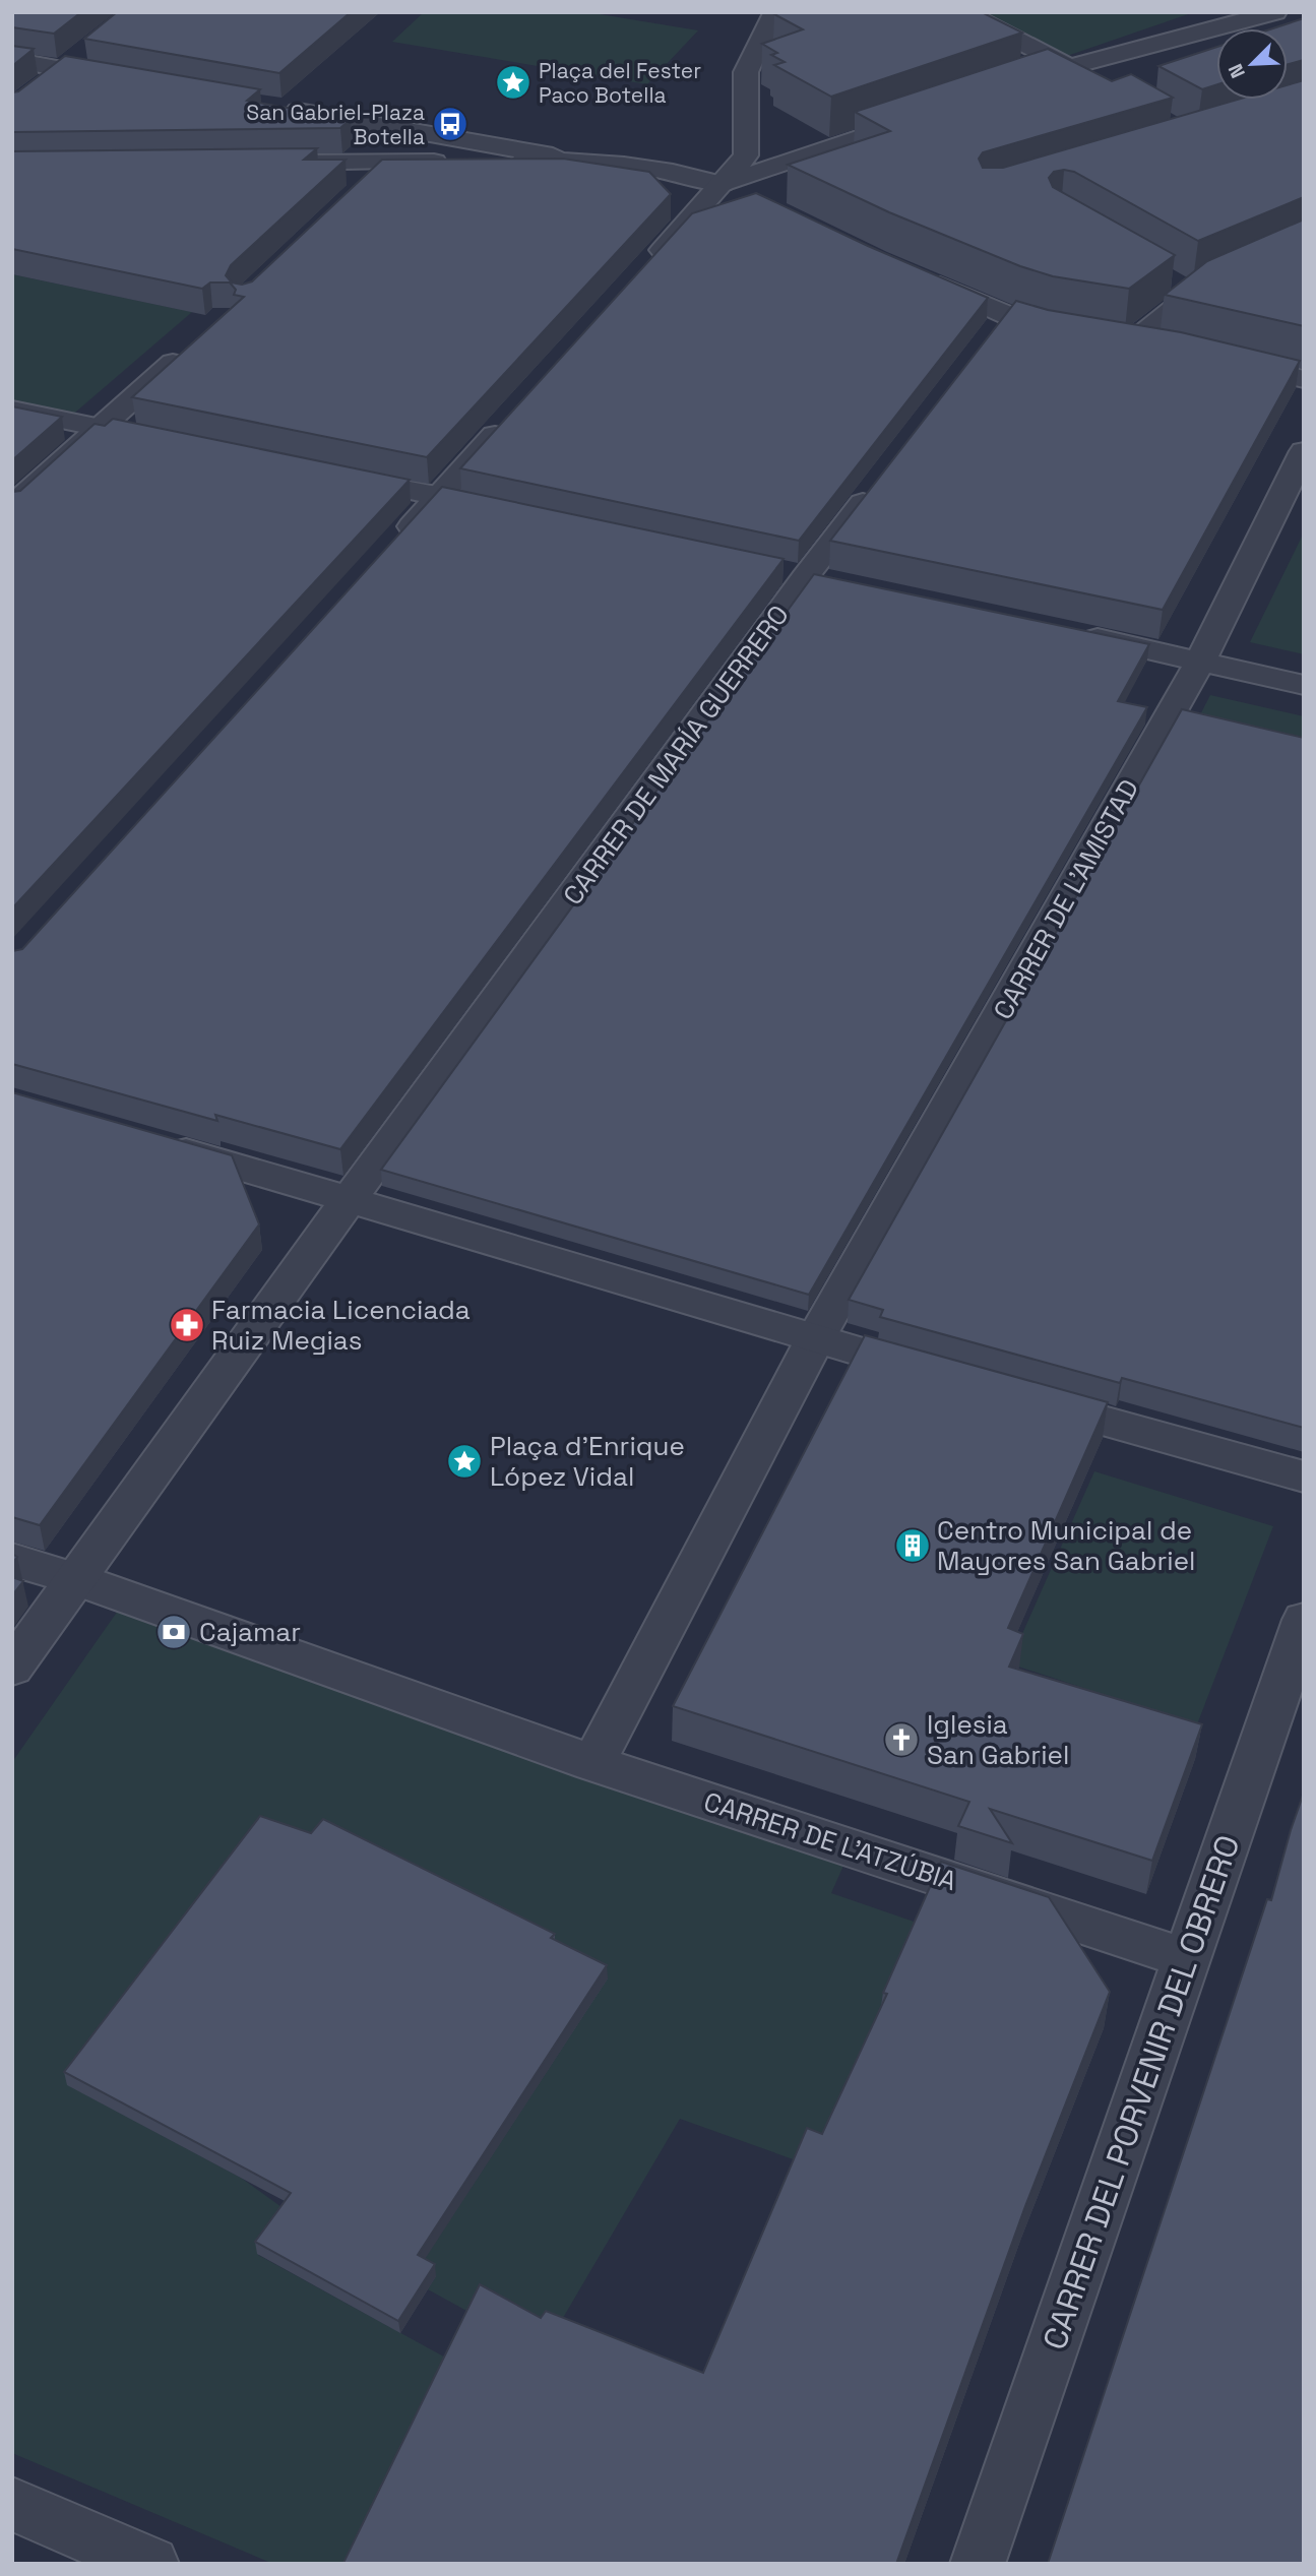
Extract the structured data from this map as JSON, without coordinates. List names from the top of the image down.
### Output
{
  "streets": {
    "street": [
      "CARRER DE MARÍA GUERRERO",
      "CARRER DE L'AMISTAD",
      "CARRER DE L'ATZÚBIA",
      "CARRER DEL PORVENIR DEL OBRERO"
    ]
  },
  "crossings": [
    ["CARRER DE L'ATZÚBIA", "CARRER DEL PORVENIR DEL OBRERO"]
  ],
  "places": {
    "place": ["Plaça del Fester Paco Botella", "Plaça d'Enrique López Vidal"],
    "bus stop": ["San Gabriel-Plaza Botella"],
    "pharmacy": ["Farmacia Licenciada Ruiz Megias"],
    "building": ["Centro Municipal de Mayores San Gabriel"],
    "bank": ["Cajamar"],
    "church": ["Iglesia San Gabriel"]
  },
  "north": "bottom left"
}
